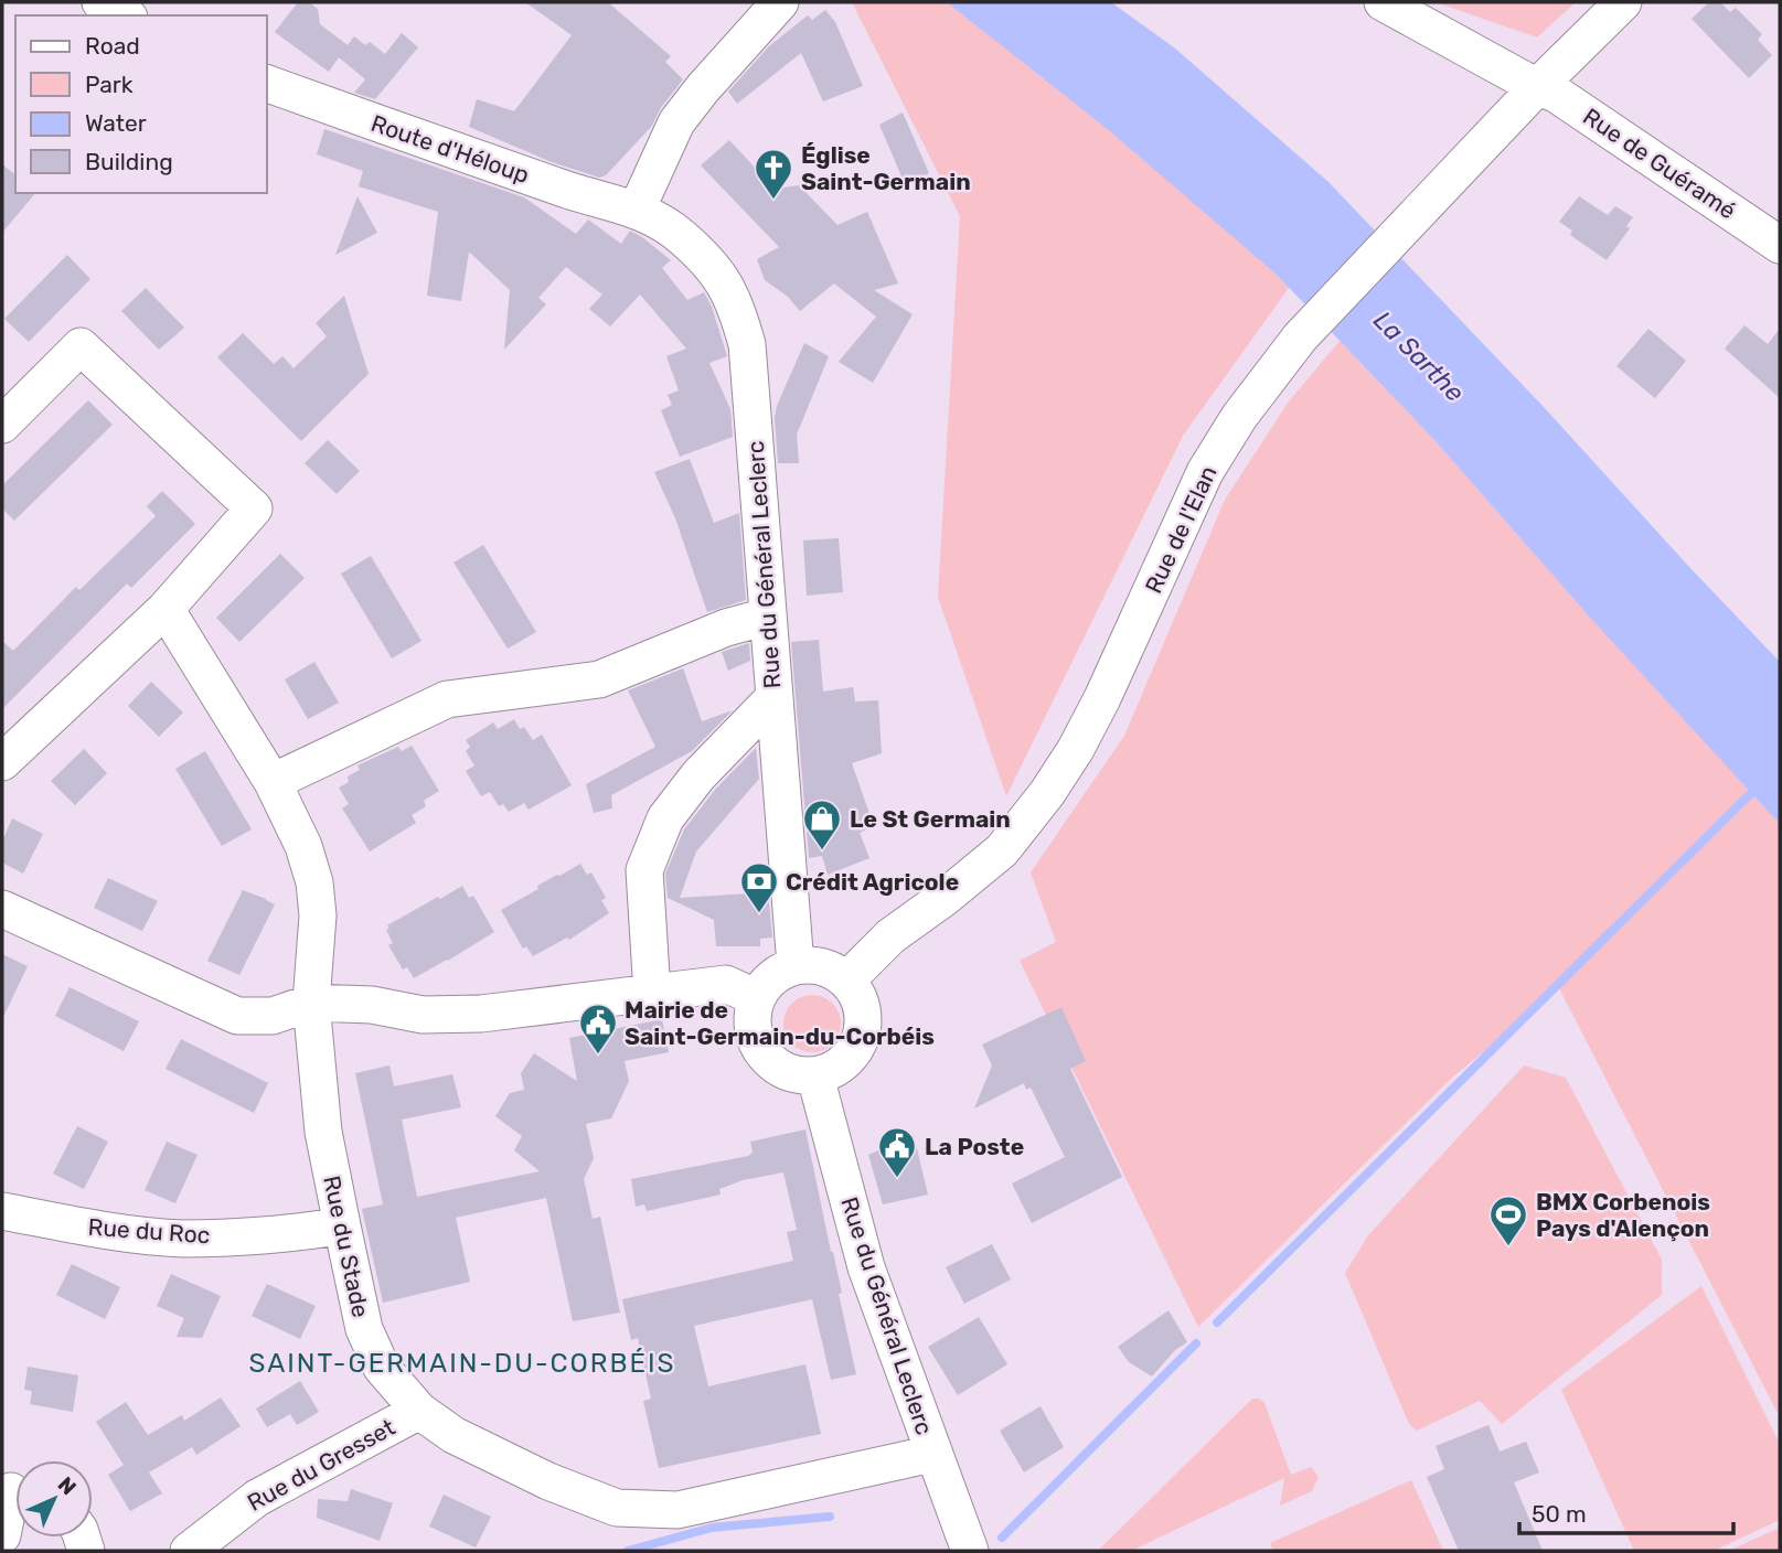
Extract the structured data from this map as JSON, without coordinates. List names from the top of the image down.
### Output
{
  "streets": {
    "street": [
      "Route d'Héloup",
      "Rue de Guéramé",
      "Rue de l'Elan",
      "Rue du Général Leclerc",
      "Rue du Roc",
      "Rue du Stade",
      "Rue du Gresset"
    ]
  },
  "crossings": [
    ["Route d'Héloup", "Rue du Général Leclerc"],
    ["Rue de Guéramé", "Rue de l'Elan"],
    ["Rue de l'Elan", "Rue du Général Leclerc"],
    ["Rue du Général Leclerc", "Rue du Stade"],
    ["Rue du Roc", "Rue du Stade"],
    ["Rue du Stade", "Rue du Gresset"]
  ],
  "districts": ["SAINT-GERMAIN-DU-CORBÉIS"],
  "water": ["La Sarthe"],
  "places": {
    "church": ["Église Saint-Germain"],
    "shop": ["Le St Germain"],
    "bank": ["Crédit Agricole"],
    "public building": ["Mairie de Saint-Germain-du-Corbéis", "La Poste"],
    "sports": ["BMX Corbenois Pays d'Alençon"]
  },
  "legend": [
    "Road",
    "Park",
    "Water",
    "Building"
  ],
  "scale_bar": "50 m",
  "north": "top right"
}
